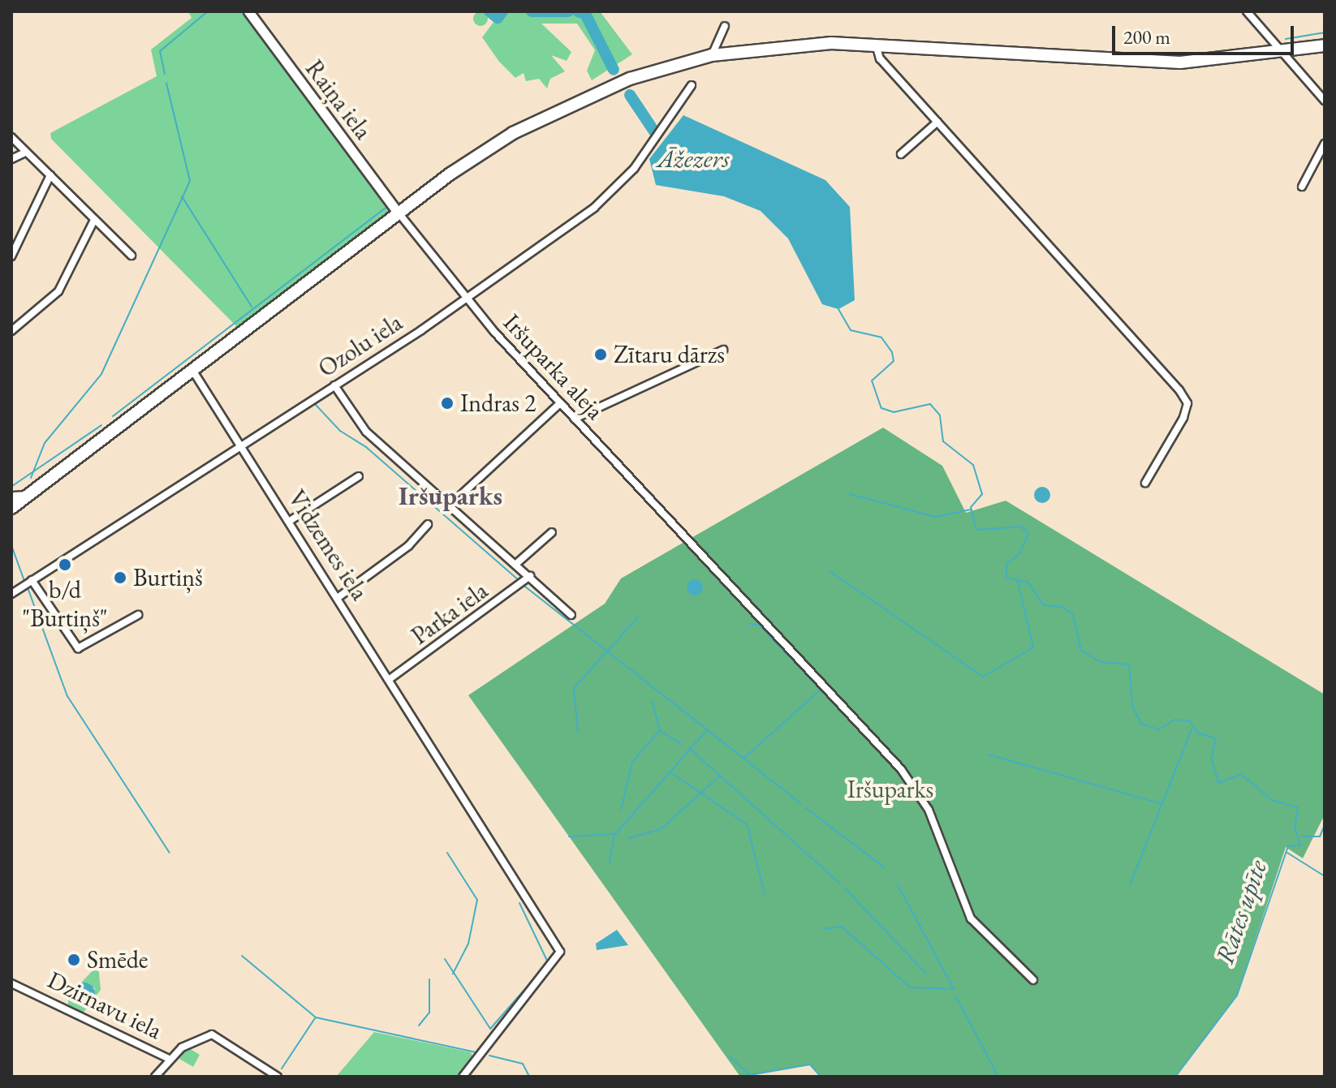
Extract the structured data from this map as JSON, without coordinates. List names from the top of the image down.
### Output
{
  "streets": {
    "street": [
      "Raiņa iela",
      "Ozolu iela",
      "Iršuparka aleja",
      "Vidzemes iela",
      "Parka iela",
      "Dzirnavu iela"
    ]
  },
  "crossings": [
    ["Raiņa iela", "Iršuparka aleja"],
    ["Ozolu iela", "Iršuparka aleja"],
    ["Ozolu iela", "Vidzemes iela"],
    ["Vidzemes iela", "Parka iela"]
  ],
  "districts": ["Iršuparks"],
  "water": ["Āžezers", "Rātes upīte"],
  "parks": ["Iršuparks"],
  "places": [
    "Zītaru dārzs",
    "Indras 2",
    "b/d \"Burtiņš\"",
    "Burtiņš",
    "Smēde"
  ],
  "scale_bar": "200 m"
}
